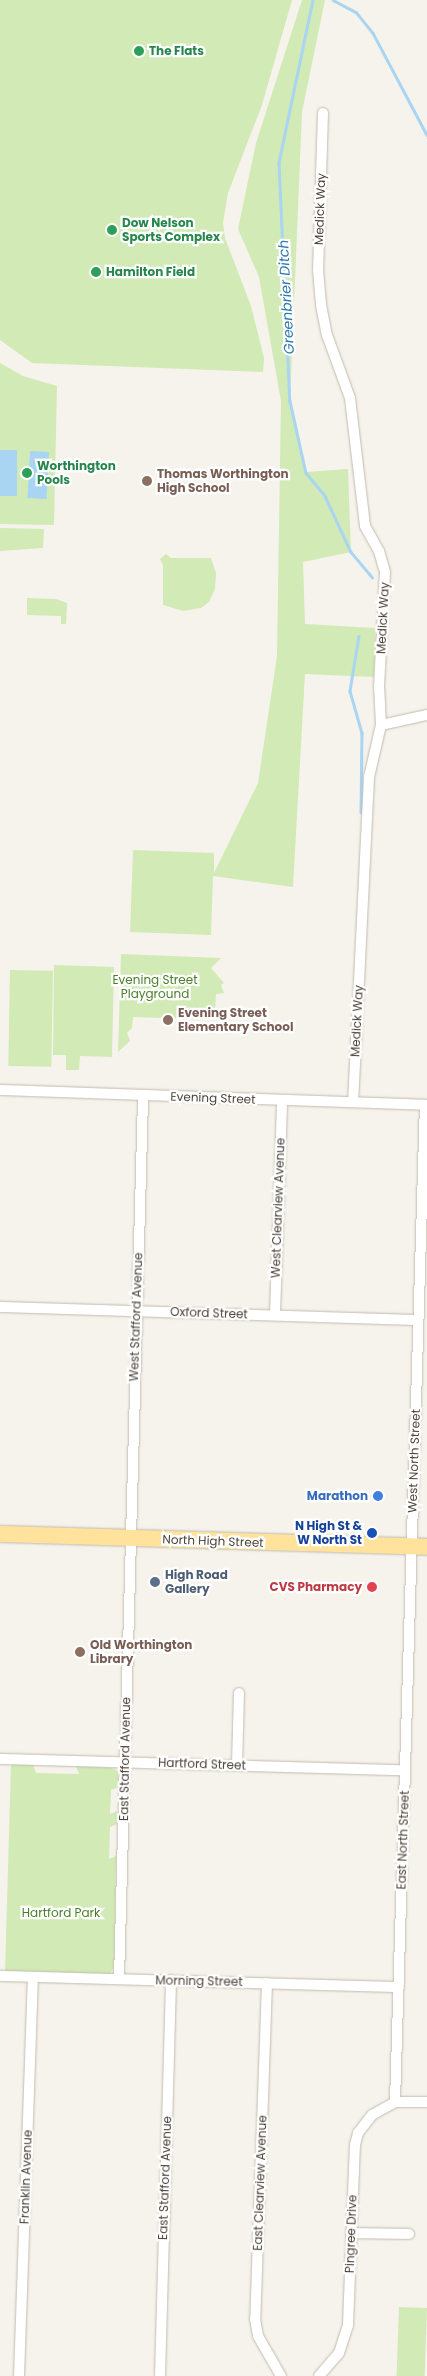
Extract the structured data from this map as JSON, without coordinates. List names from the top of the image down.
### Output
{
  "streets": {
    "main road": ["North High Street"],
    "street": [
      "Medick Way",
      "Evening Street",
      "West Clearview Avenue",
      "Oxford Street",
      "West Stafford Avenue",
      "West North Street",
      "East Stafford Avenue",
      "Hartford Street",
      "East North Street",
      "Morning Street",
      "Franklin Avenue",
      "East Clearview Avenue",
      "Pingree Drive"
    ]
  },
  "crossings": [
    ["Medick Way", "Evening Street"],
    ["Evening Street", "West Clearview Avenue"],
    ["Evening Street", "West Stafford Avenue"],
    ["Evening Street", "West North Street"],
    ["West Clearview Avenue", "Oxford Street"],
    ["Oxford Street", "West Stafford Avenue"],
    ["Oxford Street", "West North Street"],
    ["West Stafford Avenue", "North High Street"],
    ["West Stafford Avenue", "East Stafford Avenue"],
    ["West North Street", "North High Street"],
    ["West North Street", "East North Street"],
    ["North High Street", "East Stafford Avenue"],
    ["North High Street", "East North Street"],
    ["East Stafford Avenue", "Hartford Street"],
    ["East Stafford Avenue", "Morning Street"],
    ["Hartford Street", "East North Street"],
    ["East North Street", "Morning Street"],
    ["East North Street", "Pingree Drive"],
    ["Morning Street", "Franklin Avenue"],
    ["Morning Street", "East Clearview Avenue"]
  ],
  "water": ["Greenbrier Ditch"],
  "parks": ["Evening Street Playground", "Hartford Park"],
  "places": [
    "The Flats",
    "Dow Nelson Sports Complex",
    "Hamilton Field",
    "Worthington Pools",
    "Thomas Worthington High School",
    "Evening Street Elementary School",
    "Marathon",
    "N High St & W North St",
    "High Road Gallery",
    "CVS Pharmacy",
    "Old Worthington Library"
  ]
}
